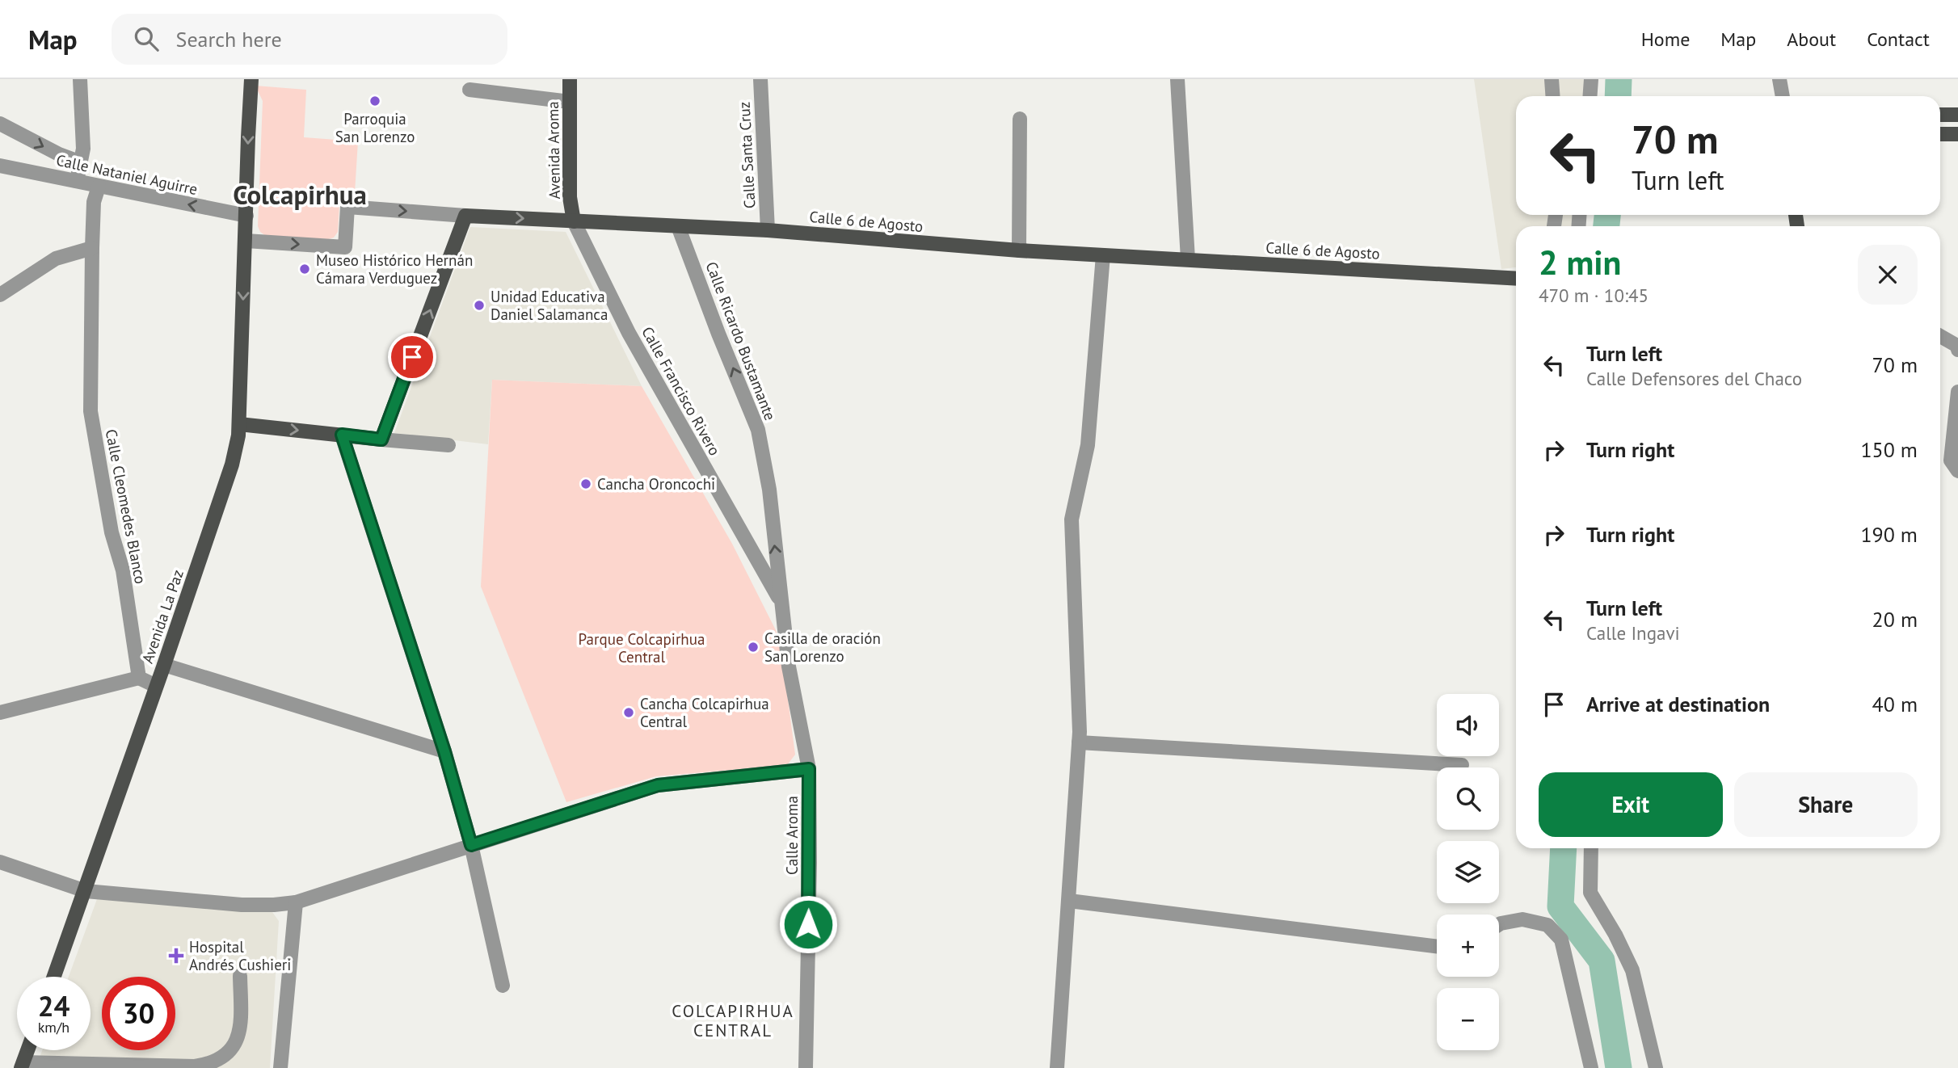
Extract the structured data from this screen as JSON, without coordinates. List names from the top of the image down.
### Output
{
  "streets": {
    "main road": ["Avenida Aroma", "Calle 6 de Agosto", "Avenida La Paz"],
    "street": [
      "Calle Santa Cruz",
      "Calle Nataniel Aguirre",
      "Calle Ricardo Bustamante",
      "Calle Francisco Rivero",
      "Calle Cleomedes Blanco",
      "Calle Aroma"
    ]
  },
  "crossings": [
    ["Avenida Aroma", "Calle 6 de Agosto"],
    ["Avenida Aroma", "Calle Francisco Rivero"],
    ["Calle Santa Cruz", "Calle 6 de Agosto"],
    ["Calle Nataniel Aguirre", "Calle Cleomedes Blanco"],
    ["Calle Nataniel Aguirre", "Avenida La Paz"],
    ["Calle 6 de Agosto", "Calle Ricardo Bustamante"],
    ["Calle 6 de Agosto", "Calle Francisco Rivero"],
    ["Calle 6 de Agosto", "Avenida La Paz"],
    ["Calle Ricardo Bustamante", "Calle Francisco Rivero"],
    ["Calle Ricardo Bustamante", "Calle Aroma"],
    ["Calle Francisco Rivero", "Calle Aroma"]
  ],
  "one_way": ["Calle Nataniel Aguirre", "Calle Ricardo Bustamante"],
  "districts": ["Colcapirhua", "COLCAPIRHUA CENTRAL"],
  "parks": ["Parque Colcapirhua Central"],
  "places": {
    "other": [
      "Parroquia San Lorenzo",
      "Museo Histórico Hernán Cámara Verduguez",
      "Unidad Educativa Daniel Salamanca",
      "Cancha Oroncochi",
      "Casilla de oración San Lorenzo",
      "Cancha Colcapirhua Central"
    ],
    "health": ["Hospital Andrés Cushieri"]
  },
  "page": {
    "header": "Map",
    "search": "Search here",
    "nav": [
      "Home",
      "Map",
      "About",
      "Contact"
    ],
    "turn": ["70 m", "Turn left"],
    "heading": ["2 min", "470 m · 10:45"],
    "list": [
      {
        "name": "Turn left",
        "note": "Calle Defensores del Chaco",
        "value": "70 m"
      },
      {
        "name": "Turn right",
        "value": "150 m"
      },
      {
        "name": "Turn right",
        "value": "190 m"
      },
      {
        "name": "Turn left",
        "note": "Calle Ingavi",
        "value": "20 m"
      },
      {
        "name": "Arrive at destination",
        "value": "40 m"
      }
    ],
    "map_buttons": ["+", "−"],
    "buttons": ["Exit", "Share"],
    "speed": "24 km/h",
    "limit": "30"
  }
}
